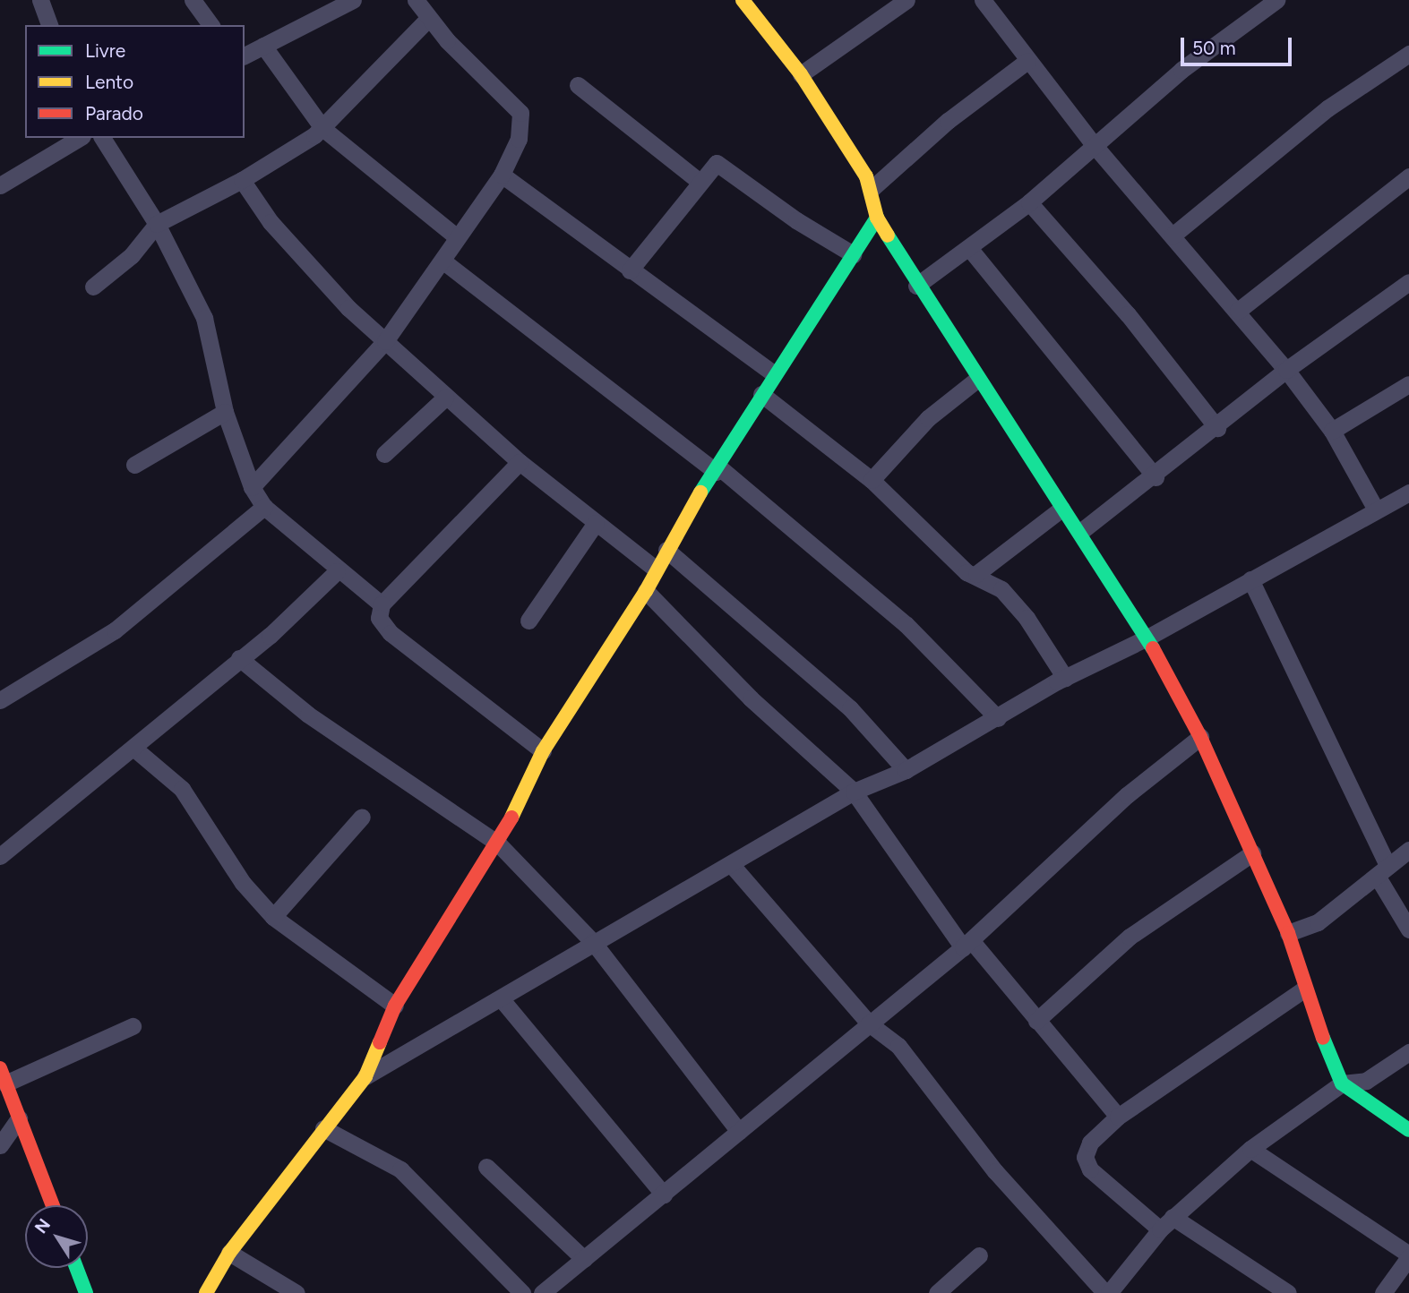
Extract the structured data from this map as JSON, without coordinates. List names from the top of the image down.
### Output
{
  "legend": ["Livre", "Lento", "Parado"],
  "scale_bar": "50 m",
  "north": "top left"
}
